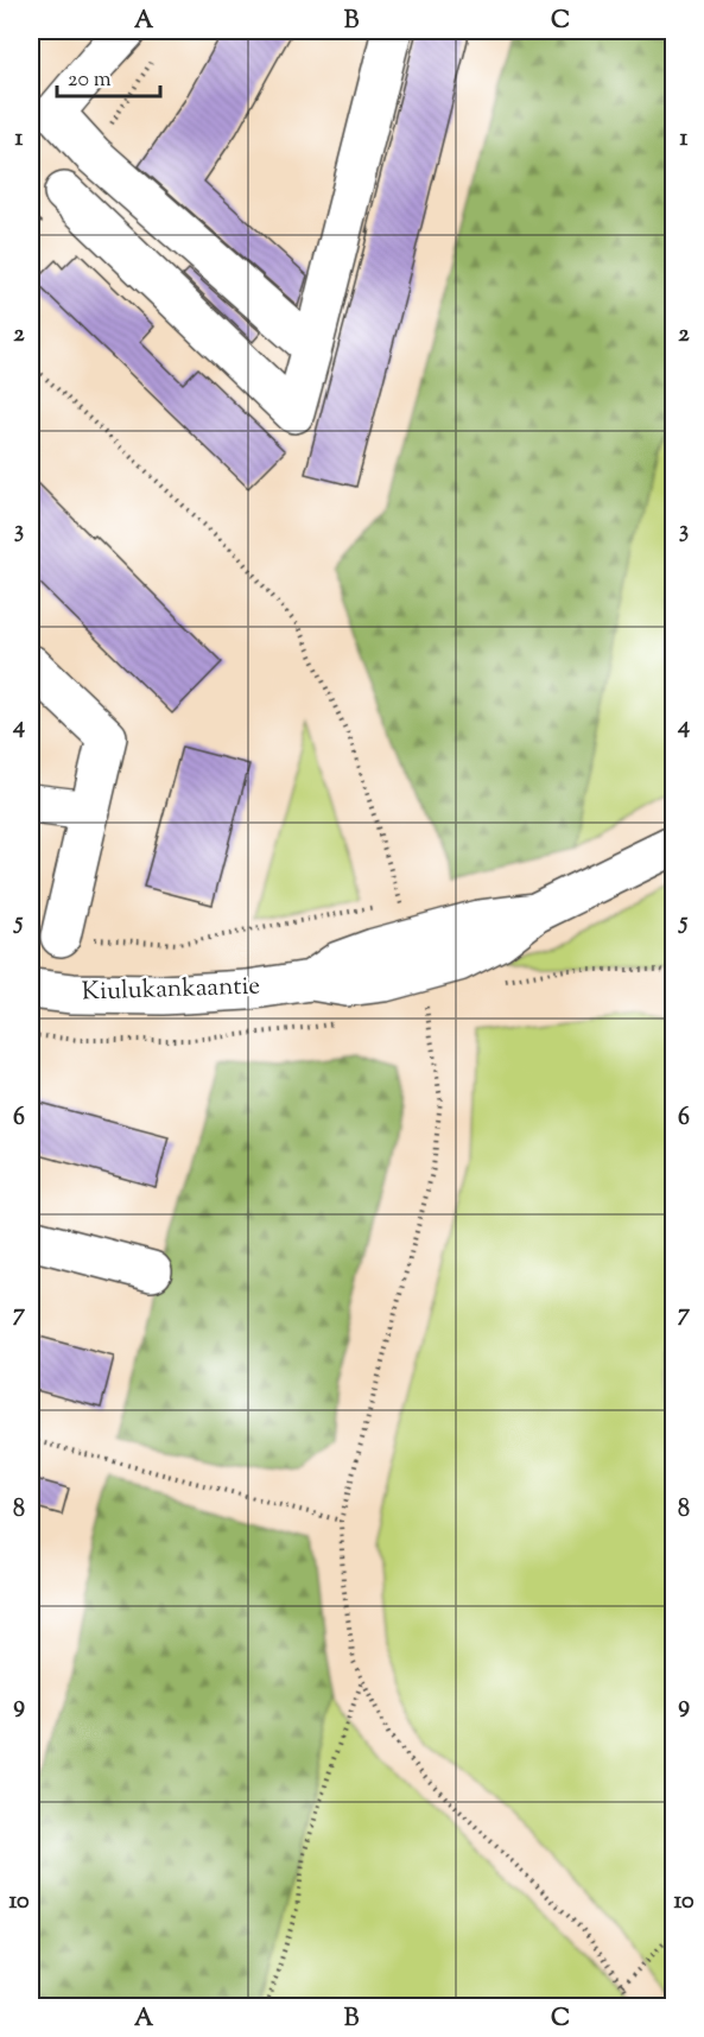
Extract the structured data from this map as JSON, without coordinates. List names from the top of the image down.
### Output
{
  "streets": {
    "street": ["Kiulukankaantie"]
  },
  "scale_bar": "20 m",
  "grid": {
    "columns": ["A", "B", "C"],
    "rows": [
      "1",
      "2",
      "3",
      "4",
      "5",
      "6",
      "7",
      "8",
      "9",
      "10"
    ]
  }
}
